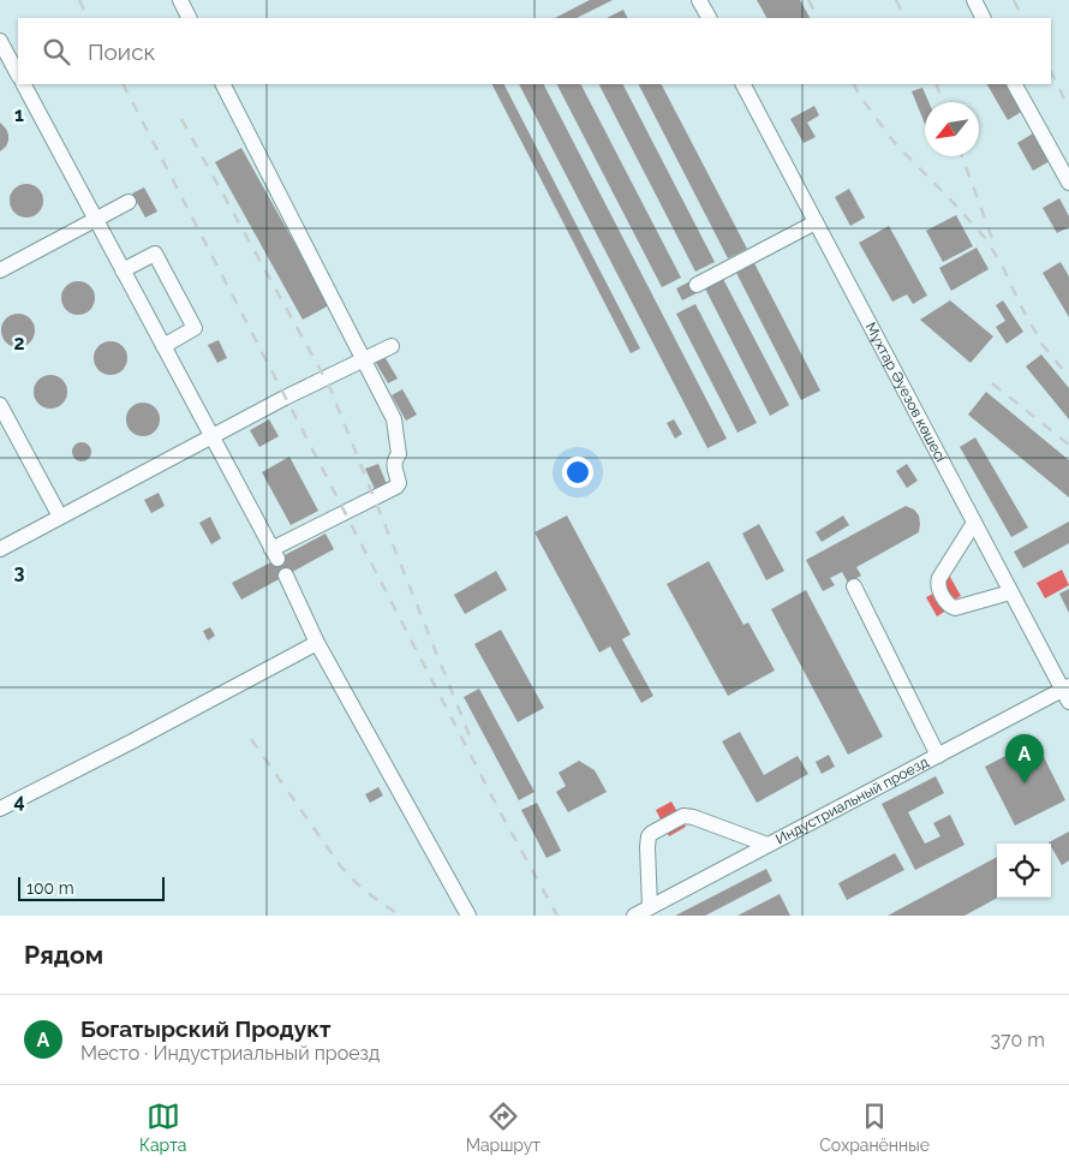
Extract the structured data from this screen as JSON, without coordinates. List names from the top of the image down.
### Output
{
  "streets": {
    "street": ["Мұхтар Әуезов көшесі", "Индустриальный проезд"]
  },
  "crossings": [
    ["Мұхтар Әуезов көшесі", "Индустриальный проезд"]
  ],
  "scale_bar": "100 m",
  "north": "bottom left",
  "page": {
    "search": "Поиск",
    "pins": "A",
    "scale": "100 m",
    "heading": "Рядом",
    "list": [
      {
        "mark": "A",
        "name": "Богатырский Продукт",
        "note": "Место · Индустриальный проезд",
        "value": "370 m"
      }
    ],
    "nav": ["Карта", "Маршрут", "Сохранённые"]
  },
  "grid": {
    "rows": [
      "1",
      "2",
      "3",
      "4"
    ]
  }
}
